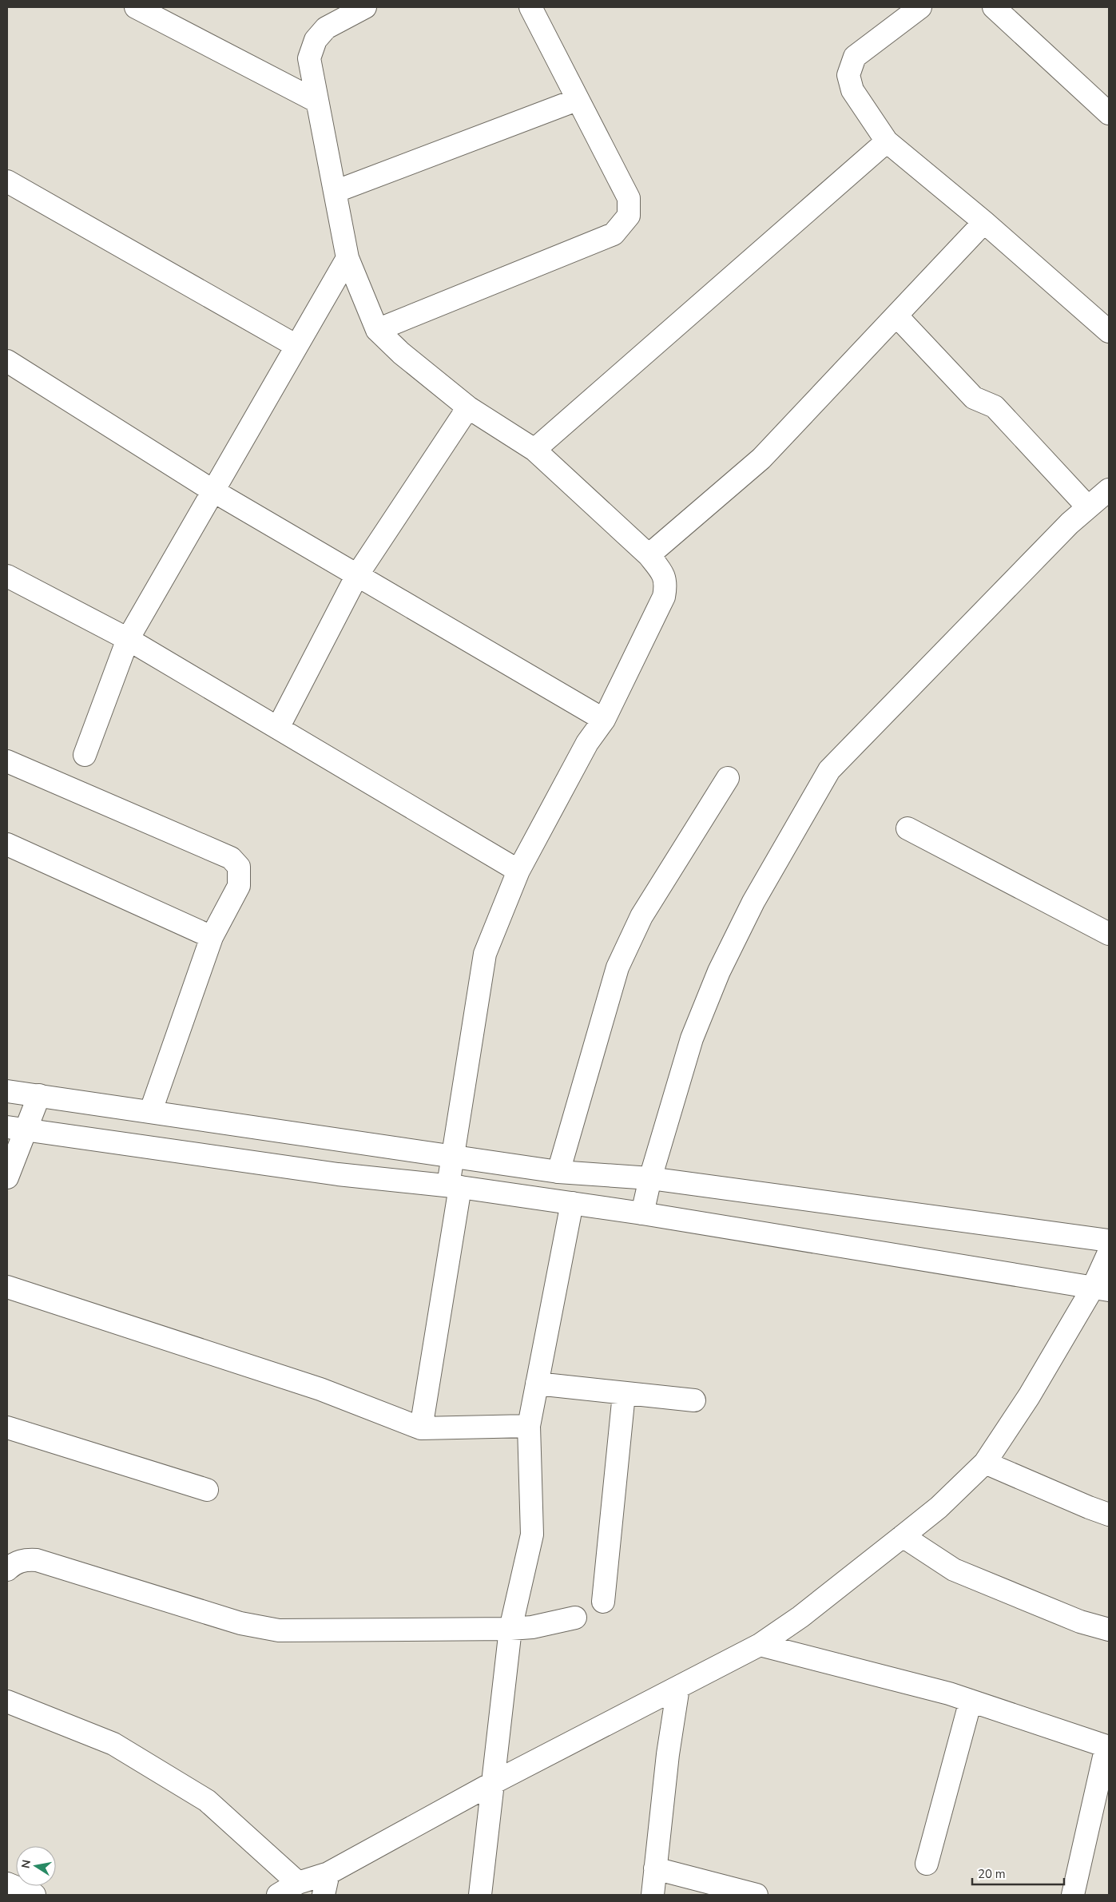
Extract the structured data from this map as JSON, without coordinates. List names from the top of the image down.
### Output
{
  "scale_bar": "20 m",
  "north": "left"
}
